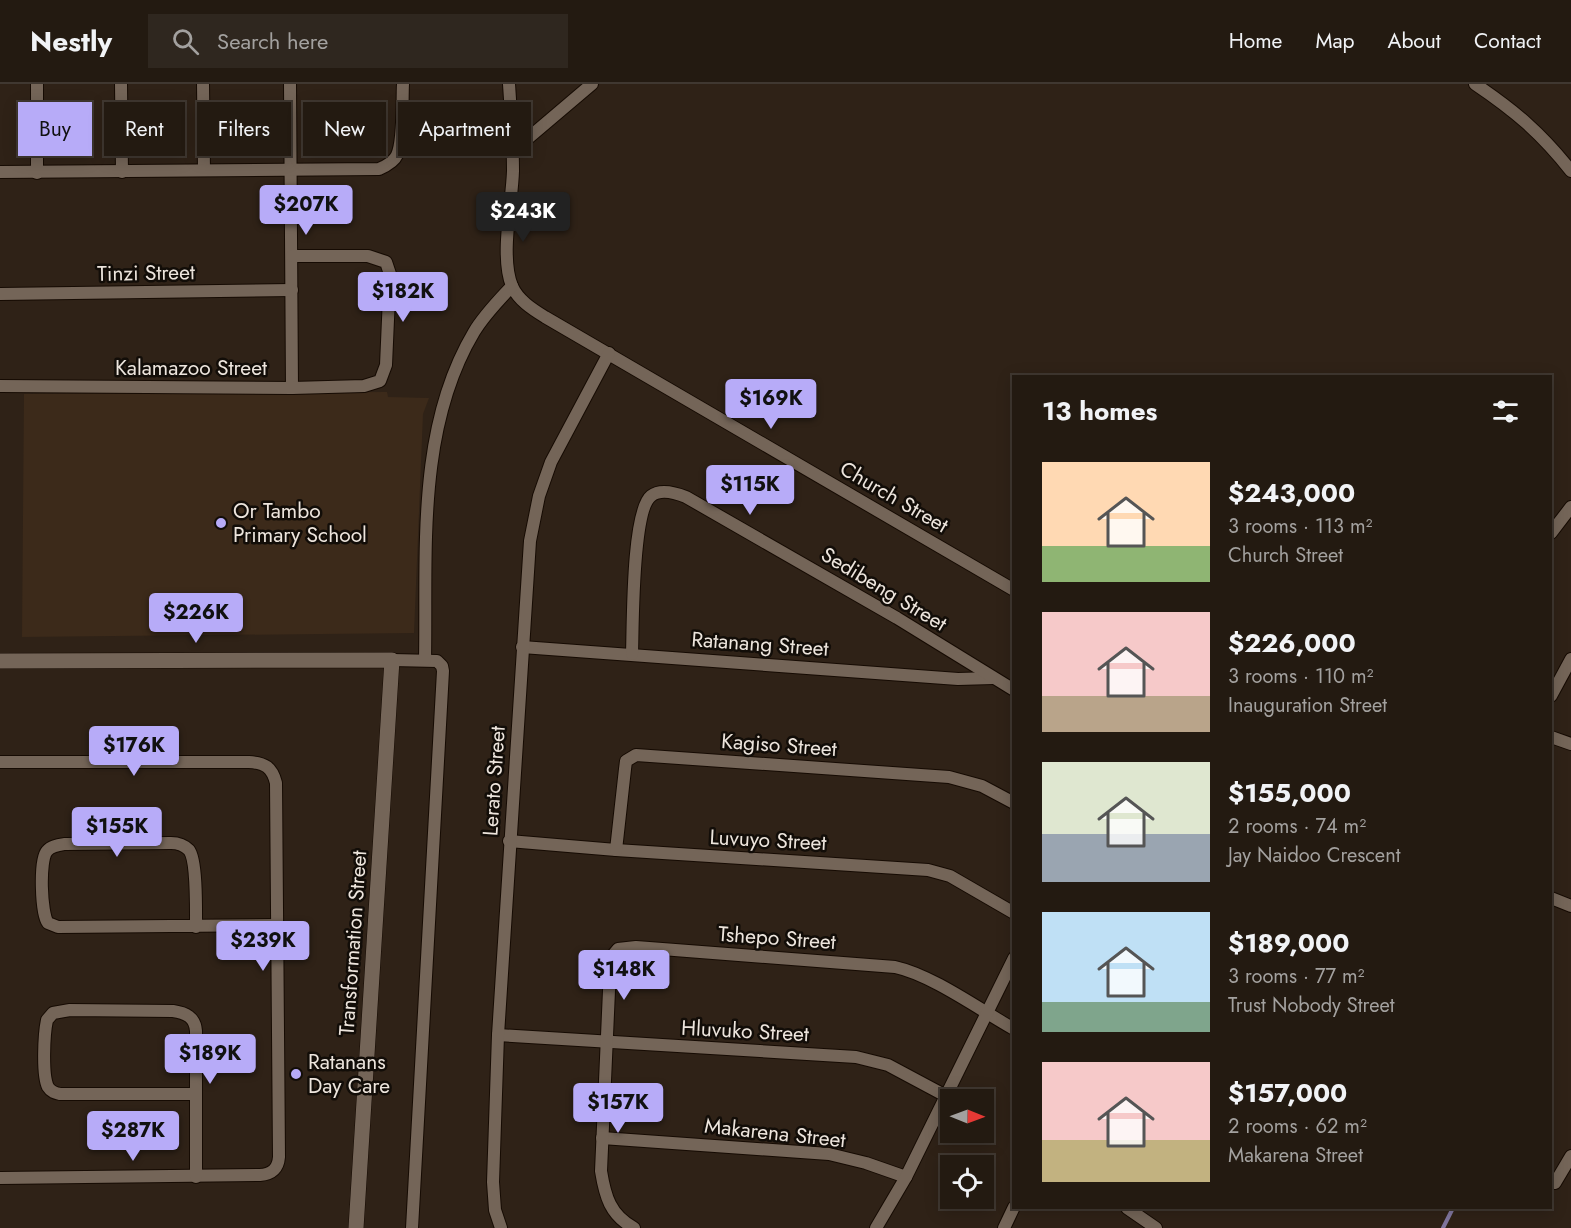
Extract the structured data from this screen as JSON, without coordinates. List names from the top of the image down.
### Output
{
  "streets": {
    "street": [
      "Tinzi Street",
      "Kalamazoo Street",
      "Church Street",
      "Sedibeng Street",
      "Ratanang Street",
      "Kagiso Street",
      "Lerato Street",
      "Luvuyo Street",
      "Tshepo Street",
      "Transformation Street",
      "Hluvuko Street",
      "Makarena Street"
    ]
  },
  "crossings": [
    ["Church Street", "Lerato Street"],
    ["Sedibeng Street", "Ratanang Street"],
    ["Ratanang Street", "Lerato Street"],
    ["Kagiso Street", "Luvuyo Street"],
    ["Lerato Street", "Luvuyo Street"],
    ["Lerato Street", "Hluvuko Street"],
    ["Tshepo Street", "Hluvuko Street"]
  ],
  "places": ["Or Tambo Primary School", "Ratanans Day Care"],
  "north": "right",
  "page": {
    "header": "Nestly",
    "search": "Search here",
    "nav": [
      "Home",
      "Map",
      "About",
      "Contact"
    ],
    "chip": [
      "Buy",
      "Rent",
      "Filters",
      "New",
      "Apartment"
    ],
    "price": [
      "$207K",
      "$243K",
      "$182K",
      "$169K",
      "$115K",
      "$226K",
      "$176K",
      "$155K",
      "$239K",
      "$148K",
      "$189K",
      "$157K",
      "$287K"
    ],
    "heading": "13 homes",
    "list": [
      {
        "name": "$243,000",
        "note": "3 rooms · 113 m² · Church Street"
      },
      {
        "name": "$226,000",
        "note": "3 rooms · 110 m² · Inauguration Street"
      },
      {
        "name": "$155,000",
        "note": "2 rooms · 74 m² · Jay Naidoo Crescent"
      },
      {
        "name": "$189,000",
        "note": "3 rooms · 77 m² · Trust Nobody Street"
      },
      {
        "name": "$157,000",
        "note": "2 rooms · 62 m² · Makarena Street"
      }
    ]
  }
}
